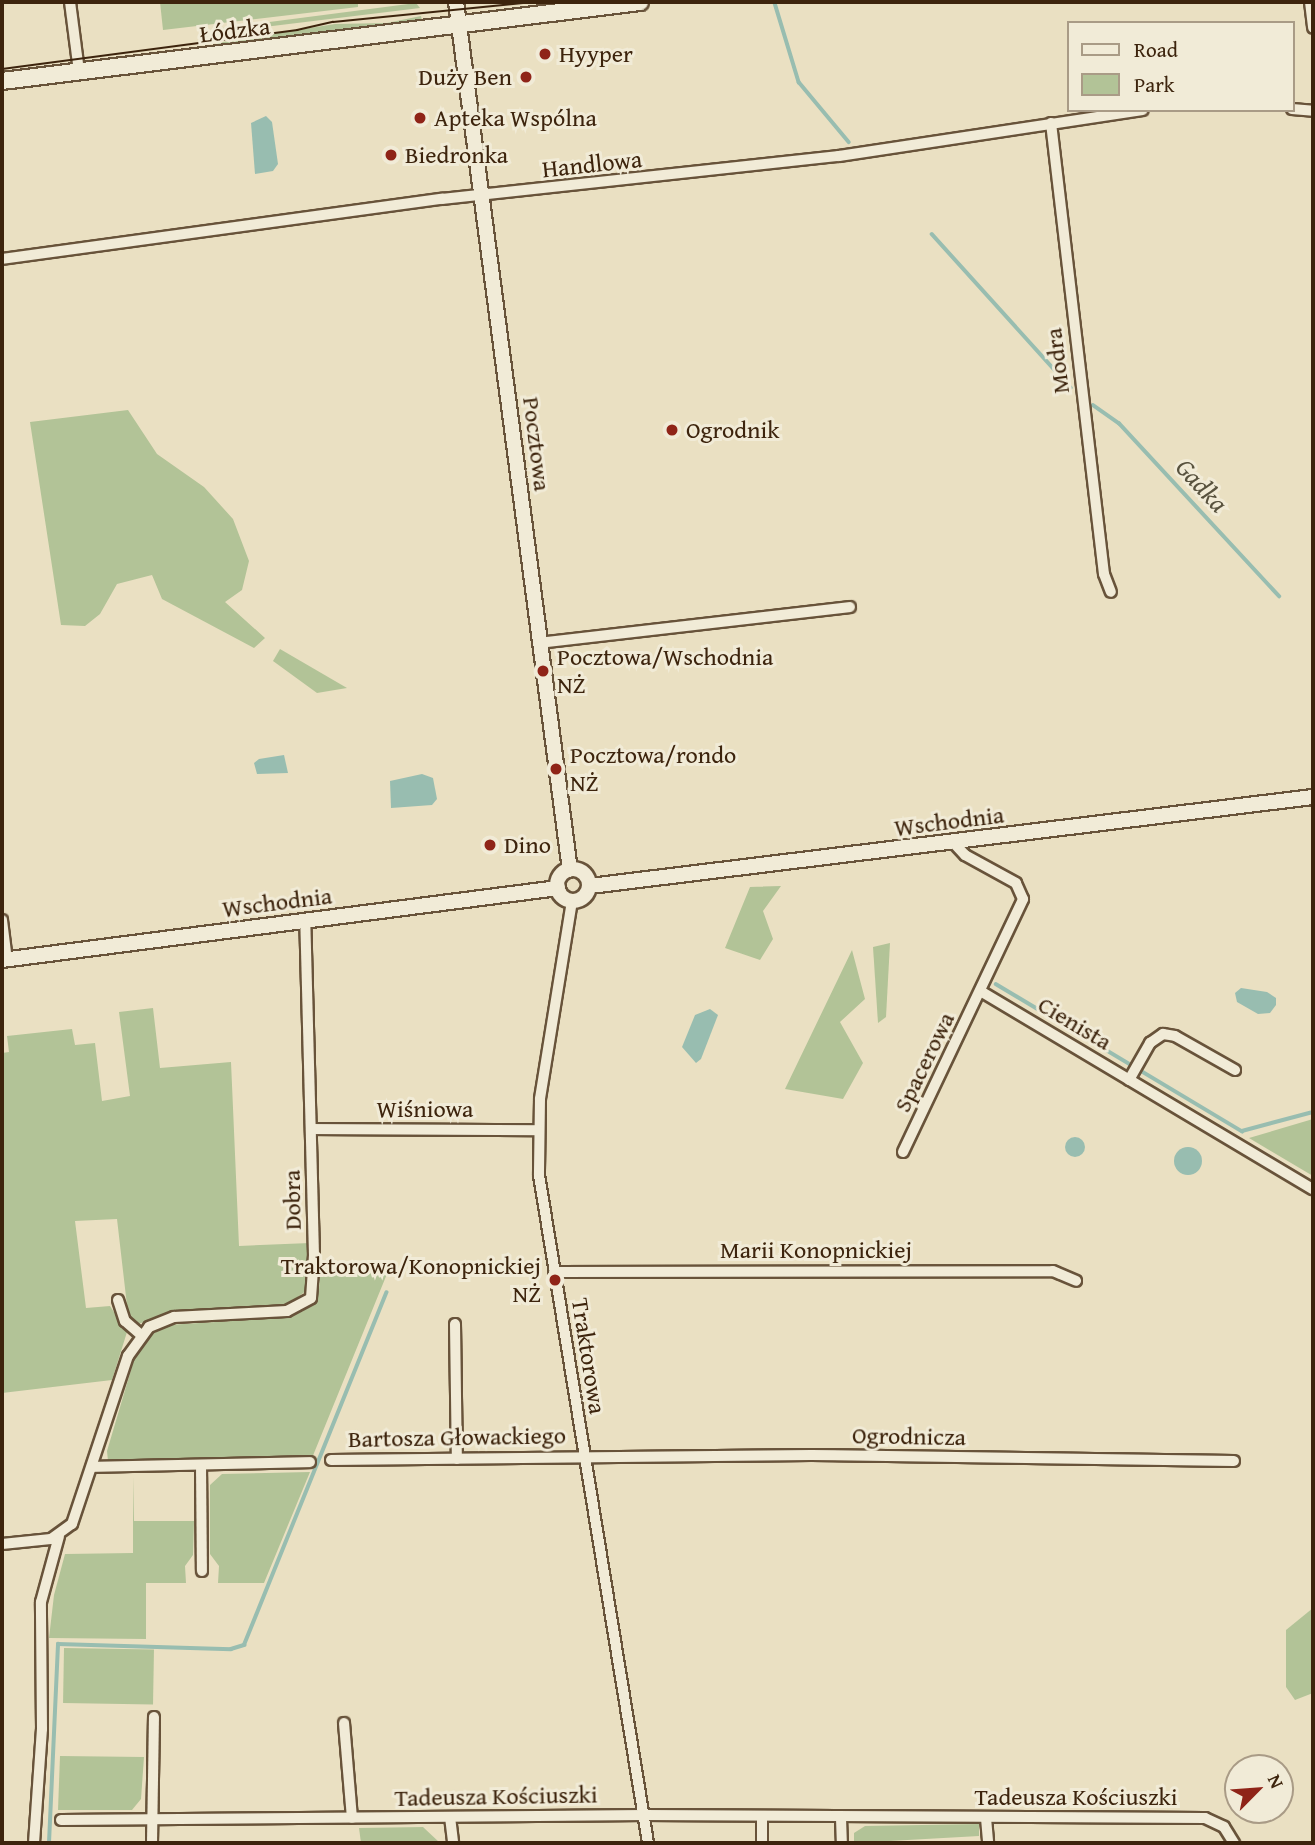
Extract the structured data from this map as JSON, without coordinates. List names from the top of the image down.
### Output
{
  "streets": {
    "main road": ["Łódzka"],
    "street": [
      "Handlowa",
      "Modra",
      "Pocztowa",
      "Wschodnia",
      "Cienista",
      "Spacerowa",
      "Wiśniowa",
      "Dobra",
      "Marii Konopnickiej",
      "Traktorowa",
      "Ogrodnicza",
      "Bartosza Głowackiego",
      "Tadeusza Kościuszki"
    ]
  },
  "crossings": [
    ["Łódzka", "Pocztowa"],
    ["Handlowa", "Modra"],
    ["Handlowa", "Pocztowa"],
    ["Pocztowa", "Wschodnia"],
    ["Pocztowa", "Traktorowa"],
    ["Wschodnia", "Dobra"],
    ["Wschodnia", "Traktorowa"],
    ["Cienista", "Spacerowa"],
    ["Wiśniowa", "Dobra"],
    ["Wiśniowa", "Traktorowa"],
    ["Marii Konopnickiej", "Traktorowa"],
    ["Traktorowa", "Ogrodnicza"],
    ["Traktorowa", "Bartosza Głowackiego"],
    ["Traktorowa", "Tadeusza Kościuszki"],
    ["Ogrodnicza", "Bartosza Głowackiego"]
  ],
  "water": ["Gadka"],
  "places": [
    "Hyyper",
    "Duży Ben",
    "Apteka Wspólna",
    "Biedronka",
    "Ogrodnik",
    "Pocztowa/Wschodnia NŻ",
    "Pocztowa/rondo NŻ",
    "Dino",
    "Traktorowa/Konopnickiej NŻ"
  ],
  "legend": ["Road", "Park"],
  "north": "top right"
}
